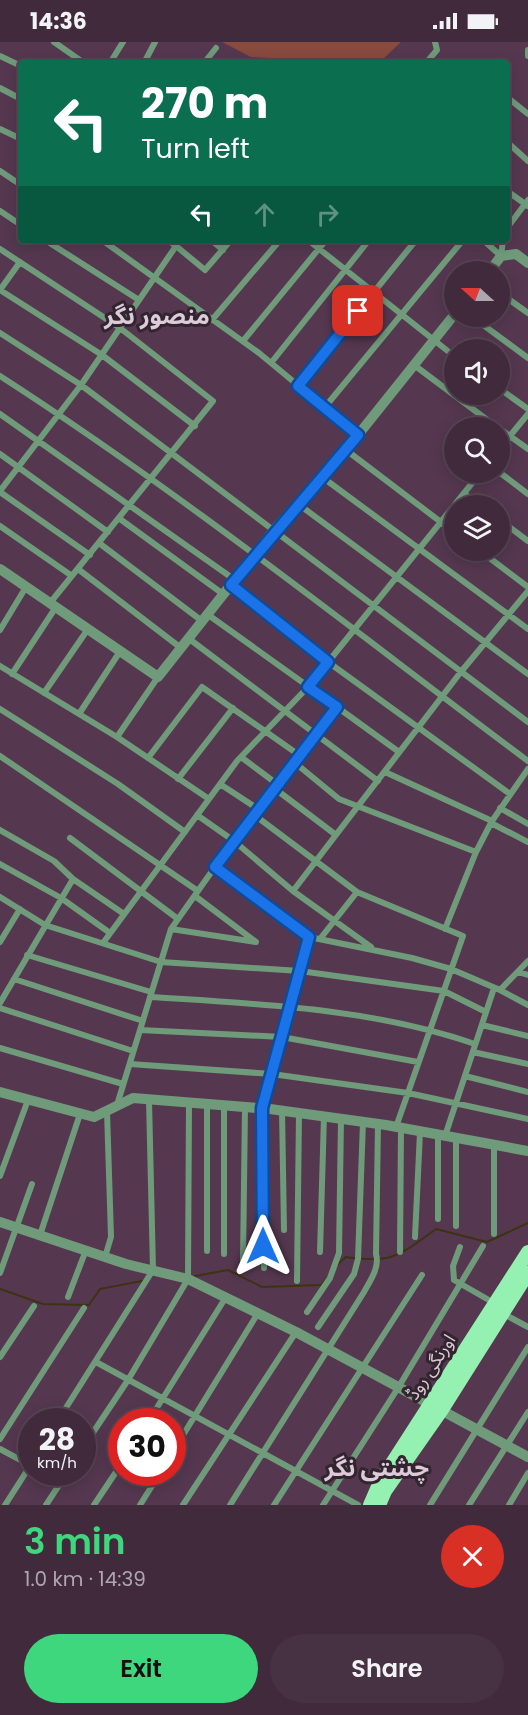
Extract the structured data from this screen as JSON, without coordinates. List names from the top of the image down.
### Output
{
  "streets": {
    "main road": ["اورنگی روڈ"]
  },
  "districts": ["منصور نگر", "چشتی نگر"],
  "north": "left",
  "page": {
    "status": "14:36",
    "turn": ["270 m", "Turn left"],
    "speed": "28 km/h",
    "limit": "30",
    "heading": ["3 min", "1.0 km · 14:39"],
    "buttons": ["Exit", "Share"]
  }
}
